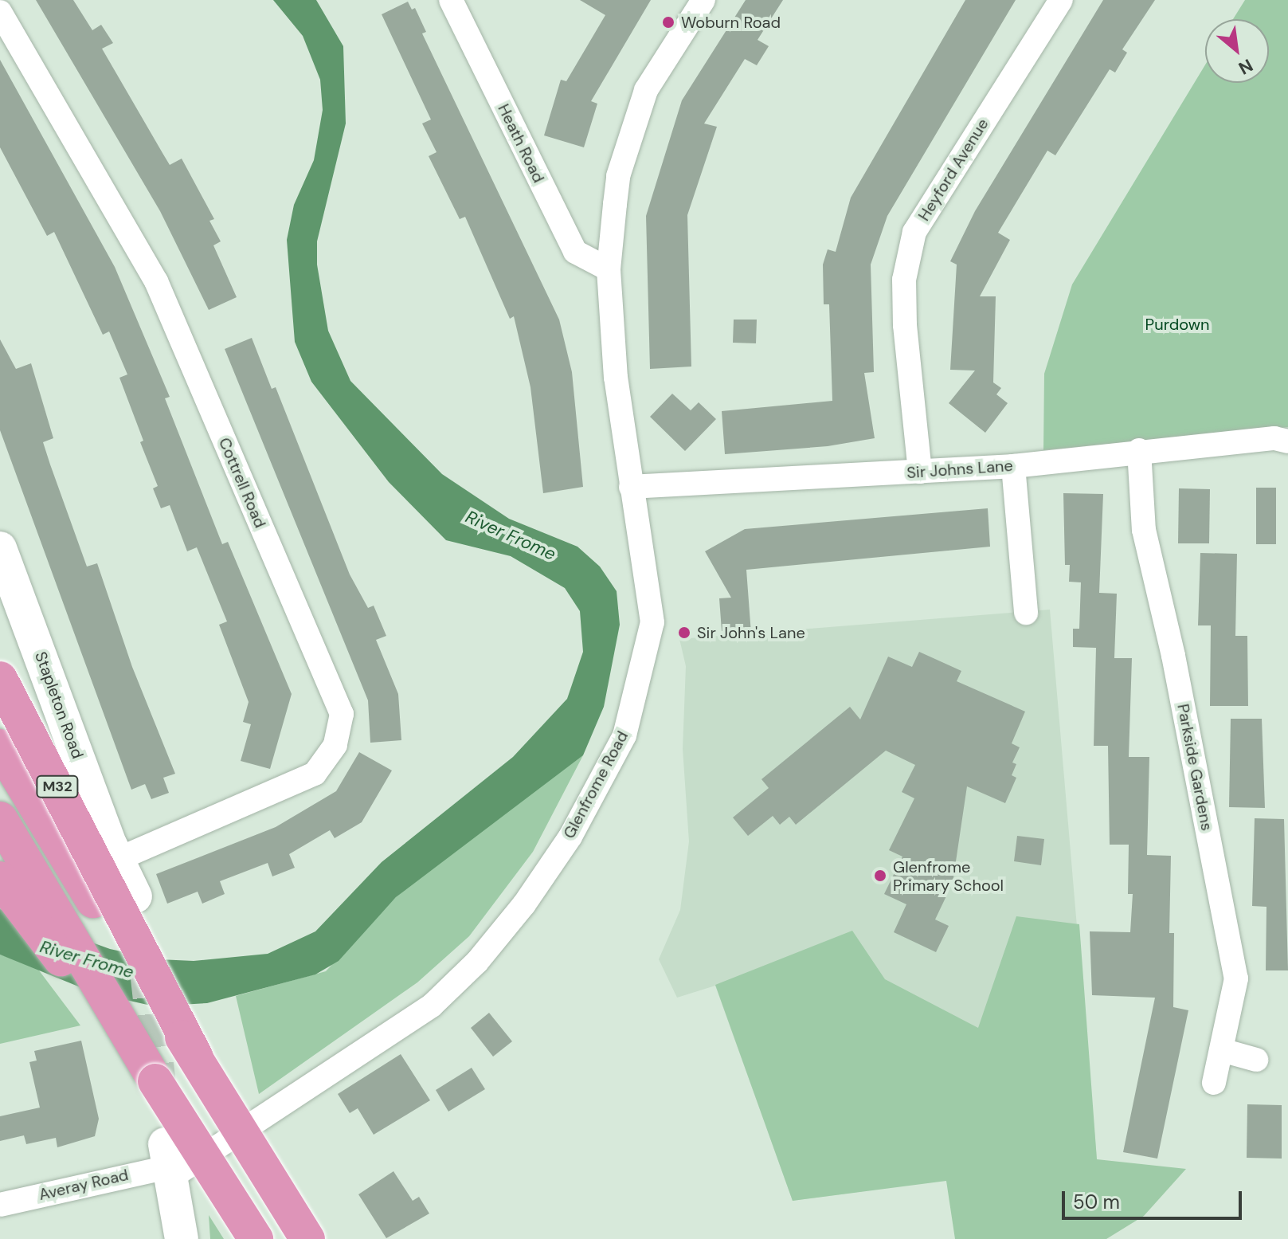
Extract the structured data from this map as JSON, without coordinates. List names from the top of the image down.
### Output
{
  "streets": {
    "highway": ["M32"],
    "main road": ["Stapleton Road"],
    "street": [
      "Heath Road",
      "Heyford Avenue",
      "Sir Johns Lane",
      "Cottrell Road",
      "Parkside Gardens",
      "Glenfrome Road",
      "Averay Road"
    ]
  },
  "crossings": [
    ["Heath Road", "Glenfrome Road"],
    ["Heyford Avenue", "Sir Johns Lane"],
    ["Sir Johns Lane", "Parkside Gardens"],
    ["Sir Johns Lane", "Glenfrome Road"],
    ["Cottrell Road", "Stapleton Road"],
    ["Glenfrome Road", "Averay Road"]
  ],
  "water": ["River Frome"],
  "parks": ["Purdown"],
  "places": ["Woburn Road", "Sir John's Lane", "Glenfrome Primary School"],
  "scale_bar": "50 m",
  "north": "bottom right"
}
